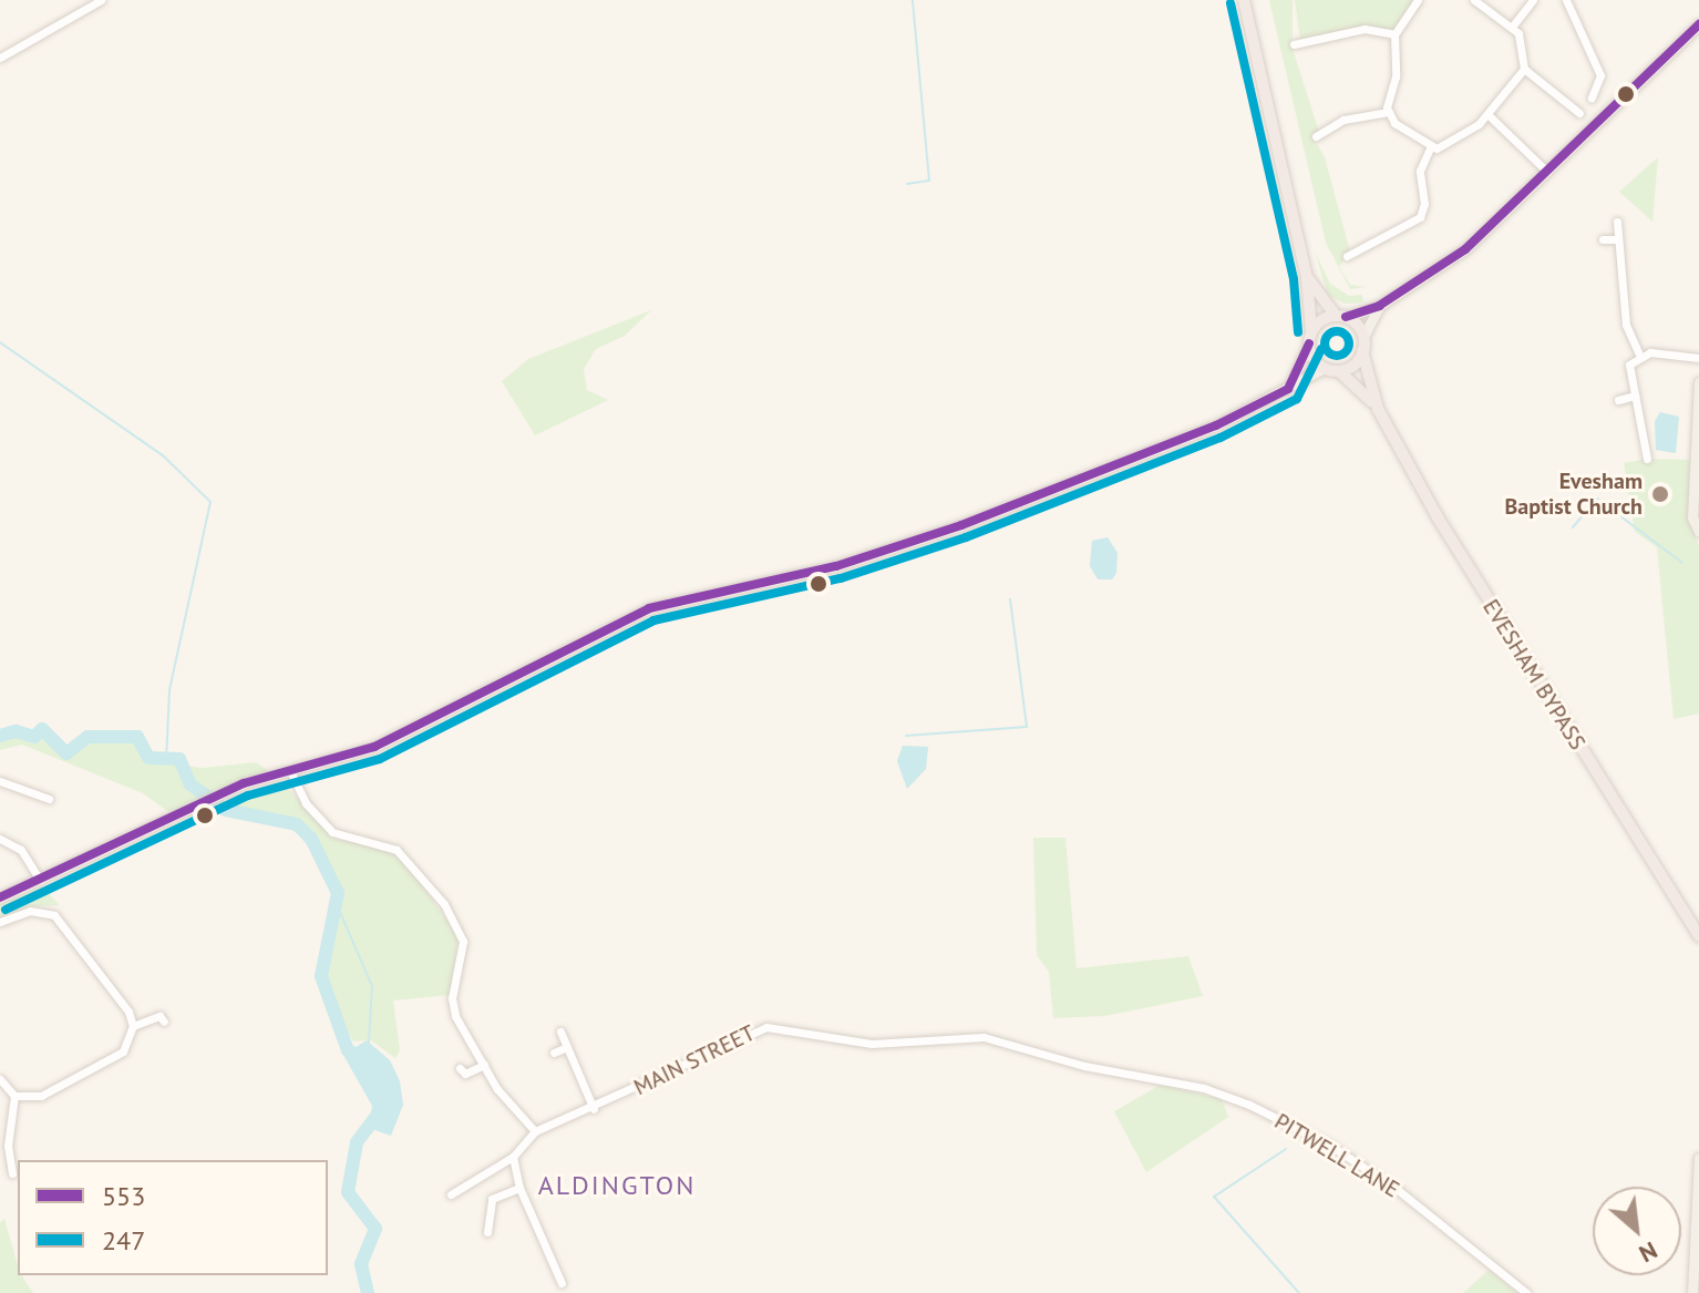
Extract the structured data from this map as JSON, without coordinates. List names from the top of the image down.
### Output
{
  "streets": {
    "highway": ["EVESHAM BYPASS"],
    "street": ["MAIN STREET", "PITWELL LANE"]
  },
  "crossings": [
    ["MAIN STREET", "PITWELL LANE"]
  ],
  "districts": ["ALDINGTON"],
  "places": ["Evesham Baptist Church"],
  "lines": ["transit line 247", "transit line 553"],
  "legend": ["553", "247"],
  "north": "bottom right"
}
